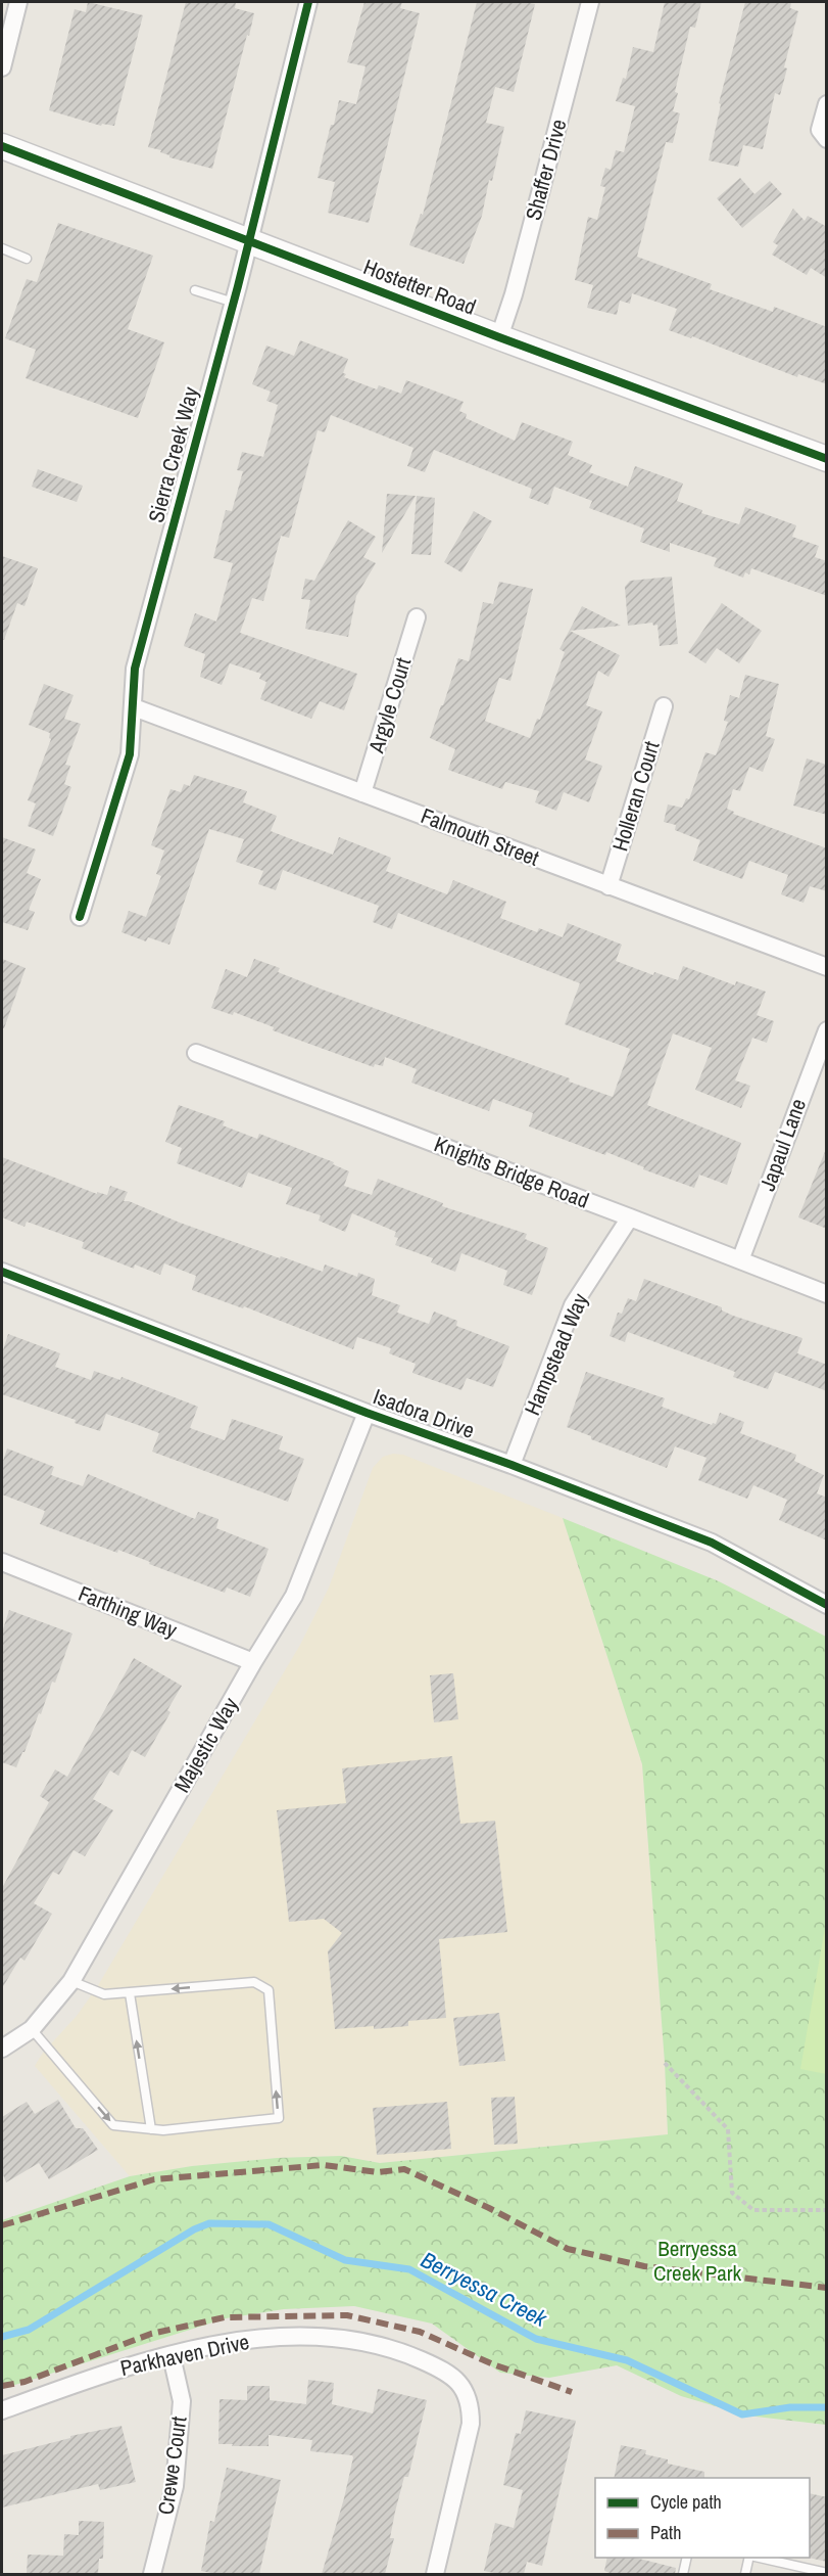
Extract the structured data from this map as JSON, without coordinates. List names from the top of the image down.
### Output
{
  "streets": {
    "main road": ["Hostetter Road"],
    "street": [
      "Shaffer Drive",
      "Sierra Creek Way",
      "Argyle Court",
      "Holleran Court",
      "Falmouth Street",
      "Japaul Lane",
      "Knights Bridge Road",
      "Hampstead Way",
      "Isadora Drive",
      "Farthing Way",
      "Majestic Way",
      "Parkhaven Drive",
      "Crewe Court"
    ]
  },
  "crossings": [
    ["Shaffer Drive", "Hostetter Road"],
    ["Hostetter Road", "Sierra Creek Way"],
    ["Sierra Creek Way", "Falmouth Street"],
    ["Argyle Court", "Falmouth Street"],
    ["Holleran Court", "Falmouth Street"],
    ["Japaul Lane", "Knights Bridge Road"],
    ["Knights Bridge Road", "Hampstead Way"],
    ["Hampstead Way", "Isadora Drive"],
    ["Isadora Drive", "Majestic Way"],
    ["Farthing Way", "Majestic Way"],
    ["Parkhaven Drive", "Crewe Court"]
  ],
  "water": ["Berryessa Creek"],
  "parks": ["Berryessa Creek Park"],
  "legend": ["Cycle path", "Path"]
}
